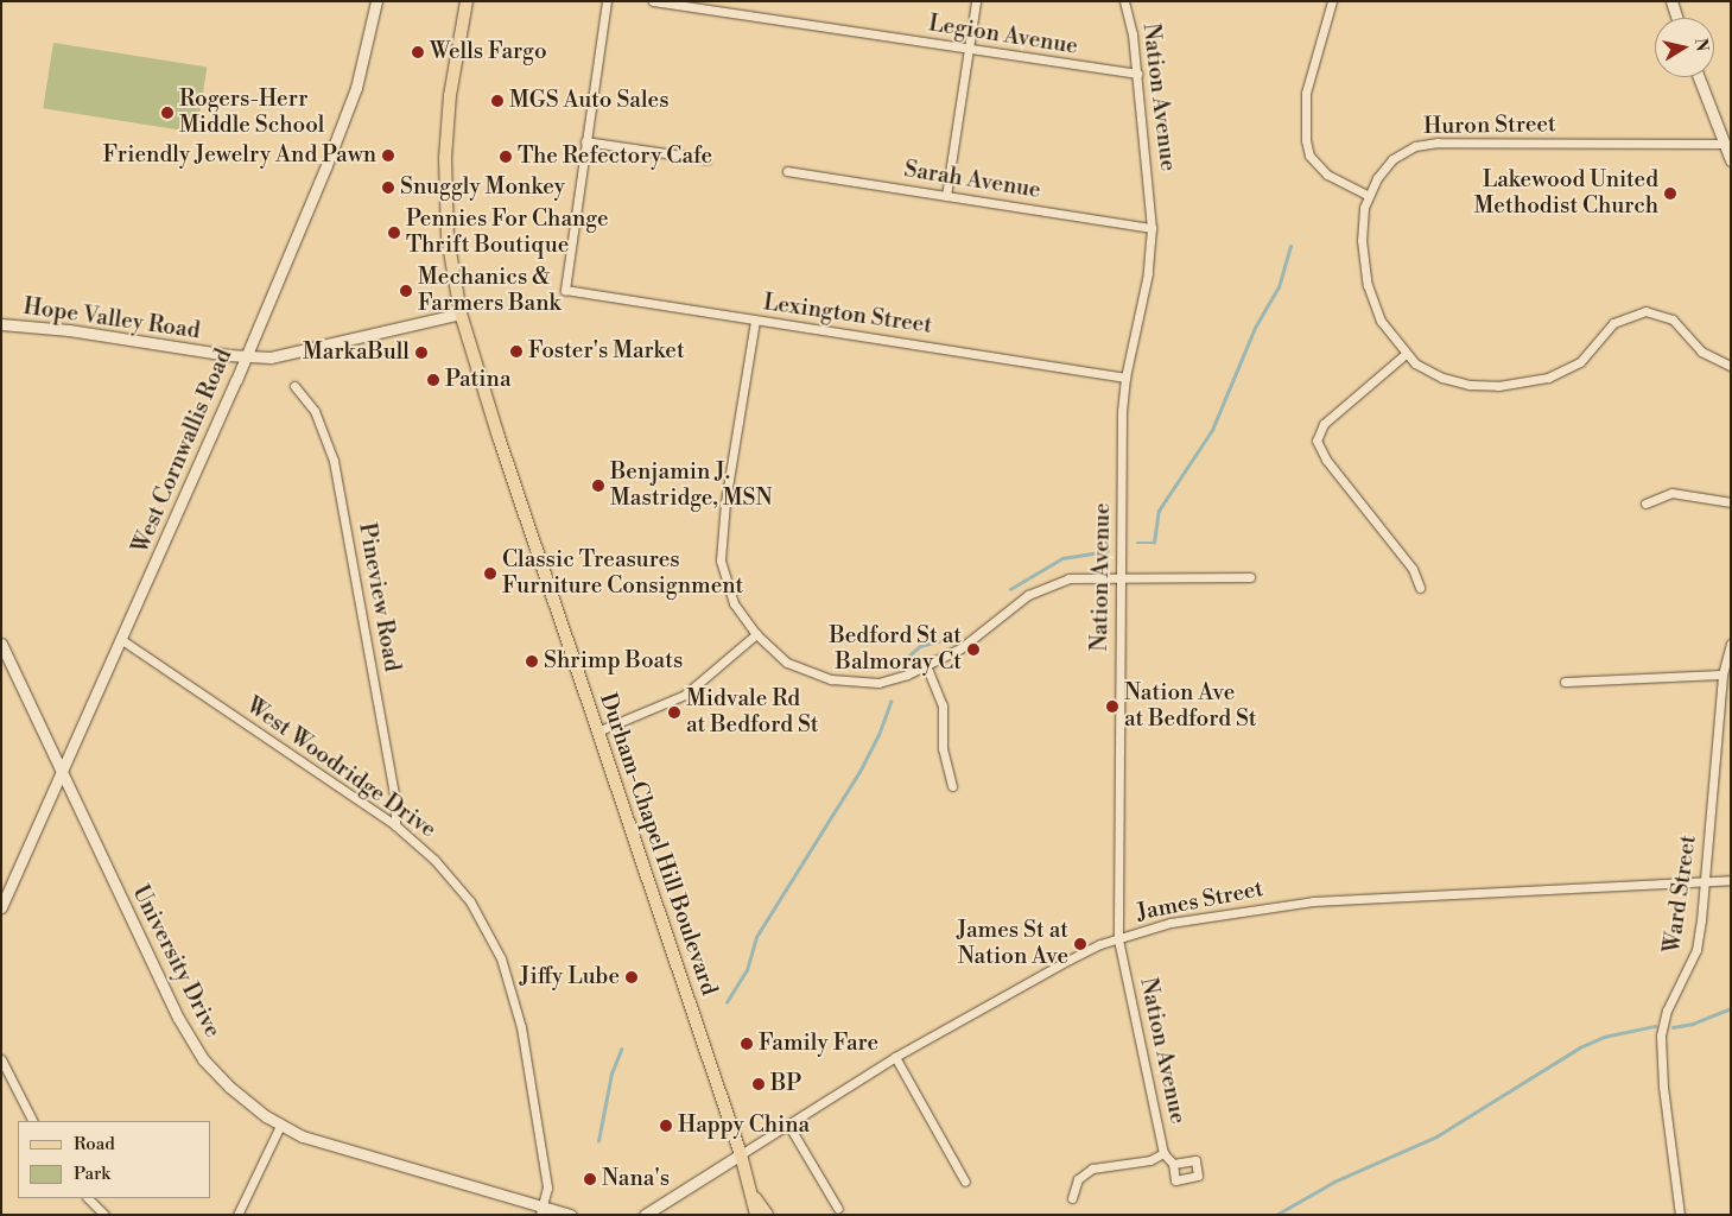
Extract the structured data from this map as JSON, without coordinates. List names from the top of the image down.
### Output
{
  "streets": {
    "main road": ["Durham-Chapel Hill Boulevard"],
    "street": [
      "Legion Avenue",
      "Nation Avenue",
      "Huron Street",
      "Sarah Avenue",
      "Lexington Street",
      "Hope Valley Road",
      "West Cornwallis Road",
      "Pineview Road",
      "West Woodridge Drive",
      "Ward Street",
      "James Street",
      "University Drive"
    ]
  },
  "crossings": [
    ["Legion Avenue", "Nation Avenue"],
    ["Nation Avenue", "Sarah Avenue"],
    ["Nation Avenue", "Lexington Street"],
    ["Nation Avenue", "James Street"],
    ["Hope Valley Road", "West Cornwallis Road"],
    ["Hope Valley Road", "Durham-Chapel Hill Boulevard"],
    ["West Cornwallis Road", "West Woodridge Drive"],
    ["West Cornwallis Road", "University Drive"],
    ["Pineview Road", "West Woodridge Drive"],
    ["West Woodridge Drive", "University Drive"],
    ["Durham-Chapel Hill Boulevard", "James Street"],
    ["Ward Street", "James Street"]
  ],
  "places": [
    "Wells Fargo",
    "MGS Auto Sales",
    "Rogers-Herr Middle School",
    "Friendly Jewelry And Pawn",
    "The Refectory Cafe",
    "Snuggly Monkey",
    "Lakewood United Methodist Church",
    "Pennies For Change Thrift Boutique",
    "Mechanics & Farmers Bank",
    "Foster's Market",
    "MarkaBull",
    "Patina",
    "Benjamin J. Mastridge, MSN",
    "Classic Treasures Furniture Consignment",
    "Bedford St at Balmoray Ct",
    "Shrimp Boats",
    "Nation Ave at Bedford St",
    "Midvale Rd at Bedford St",
    "James St at Nation Ave",
    "Jiffy Lube",
    "Family Fare",
    "BP",
    "Happy China",
    "Nana's"
  ],
  "legend": ["Road", "Park"],
  "north": "right"
}
